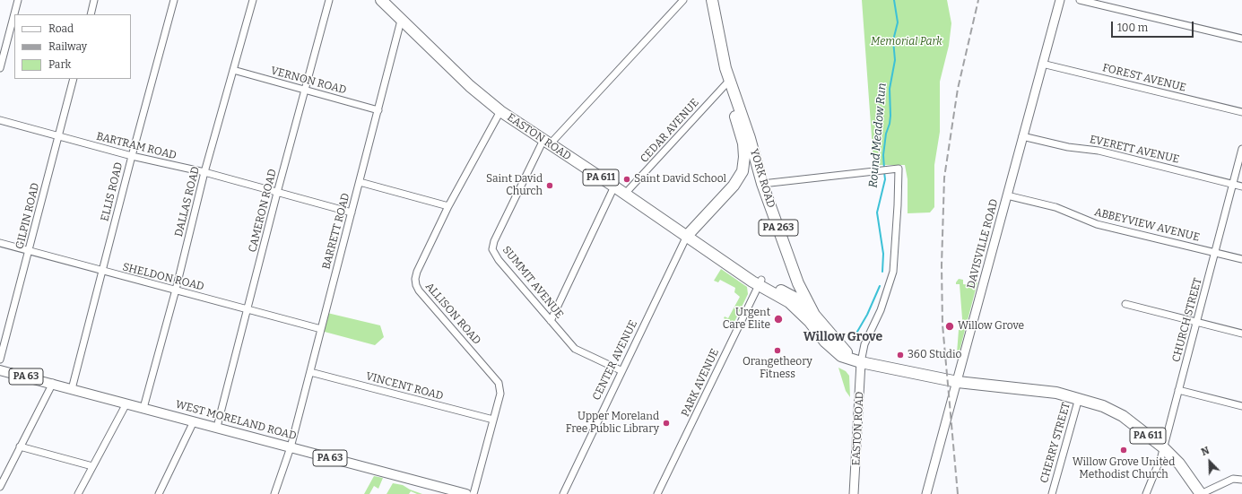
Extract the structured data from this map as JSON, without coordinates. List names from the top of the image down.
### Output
{
  "streets": {
    "highway": [
      "EASTON ROAD",
      "PA 611",
      "YORK ROAD",
      "PA 263"
    ],
    "main road": ["PA 63", "WEST MORELAND ROAD"],
    "street": [
      "FOREST AVENUE",
      "VERNON ROAD",
      "CEDAR AVENUE",
      "BARTRAM ROAD",
      "EVERETT AVENUE",
      "ELLIS ROAD",
      "DALLAS ROAD",
      "CAMERON ROAD",
      "GILPIN ROAD",
      "ABBEYVIEW AVENUE",
      "BARRETT ROAD",
      "DAVISVILLE ROAD",
      "SHELDON ROAD",
      "SUMMIT AVENUE",
      "ALLISON ROAD",
      "CHURCH STREET",
      "CENTER AVENUE",
      "PARK AVENUE",
      "VINCENT ROAD",
      "CHERRY STREET"
    ]
  },
  "crossings": [
    ["FOREST AVENUE", "DAVISVILLE ROAD"],
    ["VERNON ROAD", "DALLAS ROAD"],
    ["VERNON ROAD", "CAMERON ROAD"],
    ["VERNON ROAD", "BARRETT ROAD"],
    ["CEDAR AVENUE", "EASTON ROAD"],
    ["CEDAR AVENUE", "YORK ROAD"],
    ["EASTON ROAD", "PA 611"],
    ["EASTON ROAD", "YORK ROAD"],
    ["EASTON ROAD", "BARRETT ROAD"],
    ["EASTON ROAD", "SUMMIT AVENUE"],
    ["EASTON ROAD", "ALLISON ROAD"],
    ["EASTON ROAD", "CENTER AVENUE"],
    ["EASTON ROAD", "PARK AVENUE"],
    ["BARTRAM ROAD", "ELLIS ROAD"],
    ["BARTRAM ROAD", "DALLAS ROAD"],
    ["BARTRAM ROAD", "CAMERON ROAD"],
    ["BARTRAM ROAD", "GILPIN ROAD"],
    ["BARTRAM ROAD", "BARRETT ROAD"],
    ["EVERETT AVENUE", "DAVISVILLE ROAD"],
    ["EVERETT AVENUE", "CHURCH STREET"],
    ["PA 611", "DAVISVILLE ROAD"],
    ["PA 611", "CHURCH STREET"],
    ["PA 611", "CHERRY STREET"],
    ["YORK ROAD", "CENTER AVENUE"],
    ["ELLIS ROAD", "SHELDON ROAD"],
    ["ELLIS ROAD", "WEST MORELAND ROAD"],
    ["DALLAS ROAD", "SHELDON ROAD"],
    ["DALLAS ROAD", "WEST MORELAND ROAD"],
    ["CAMERON ROAD", "SHELDON ROAD"],
    ["CAMERON ROAD", "WEST MORELAND ROAD"],
    ["GILPIN ROAD", "SHELDON ROAD"],
    ["ABBEYVIEW AVENUE", "DAVISVILLE ROAD"],
    ["ABBEYVIEW AVENUE", "CHURCH STREET"],
    ["BARRETT ROAD", "SHELDON ROAD"],
    ["BARRETT ROAD", "VINCENT ROAD"],
    ["BARRETT ROAD", "WEST MORELAND ROAD"],
    ["SUMMIT AVENUE", "CENTER AVENUE"],
    ["ALLISON ROAD", "VINCENT ROAD"]
  ],
  "districts": ["Willow Grove"],
  "water": ["Round Meadow Run"],
  "parks": ["Memorial Park"],
  "places": [
    "Saint David School",
    "Saint David Church",
    "Urgent Care Elite",
    "Willow Grove",
    "Orangetheory Fitness",
    "360 Studio",
    "Upper Moreland Free Public Library",
    "Willow Grove United Methodist Church"
  ],
  "legend": ["Road", "Railway", "Park"],
  "scale_bar": "100 m",
  "north": "top left"
}
